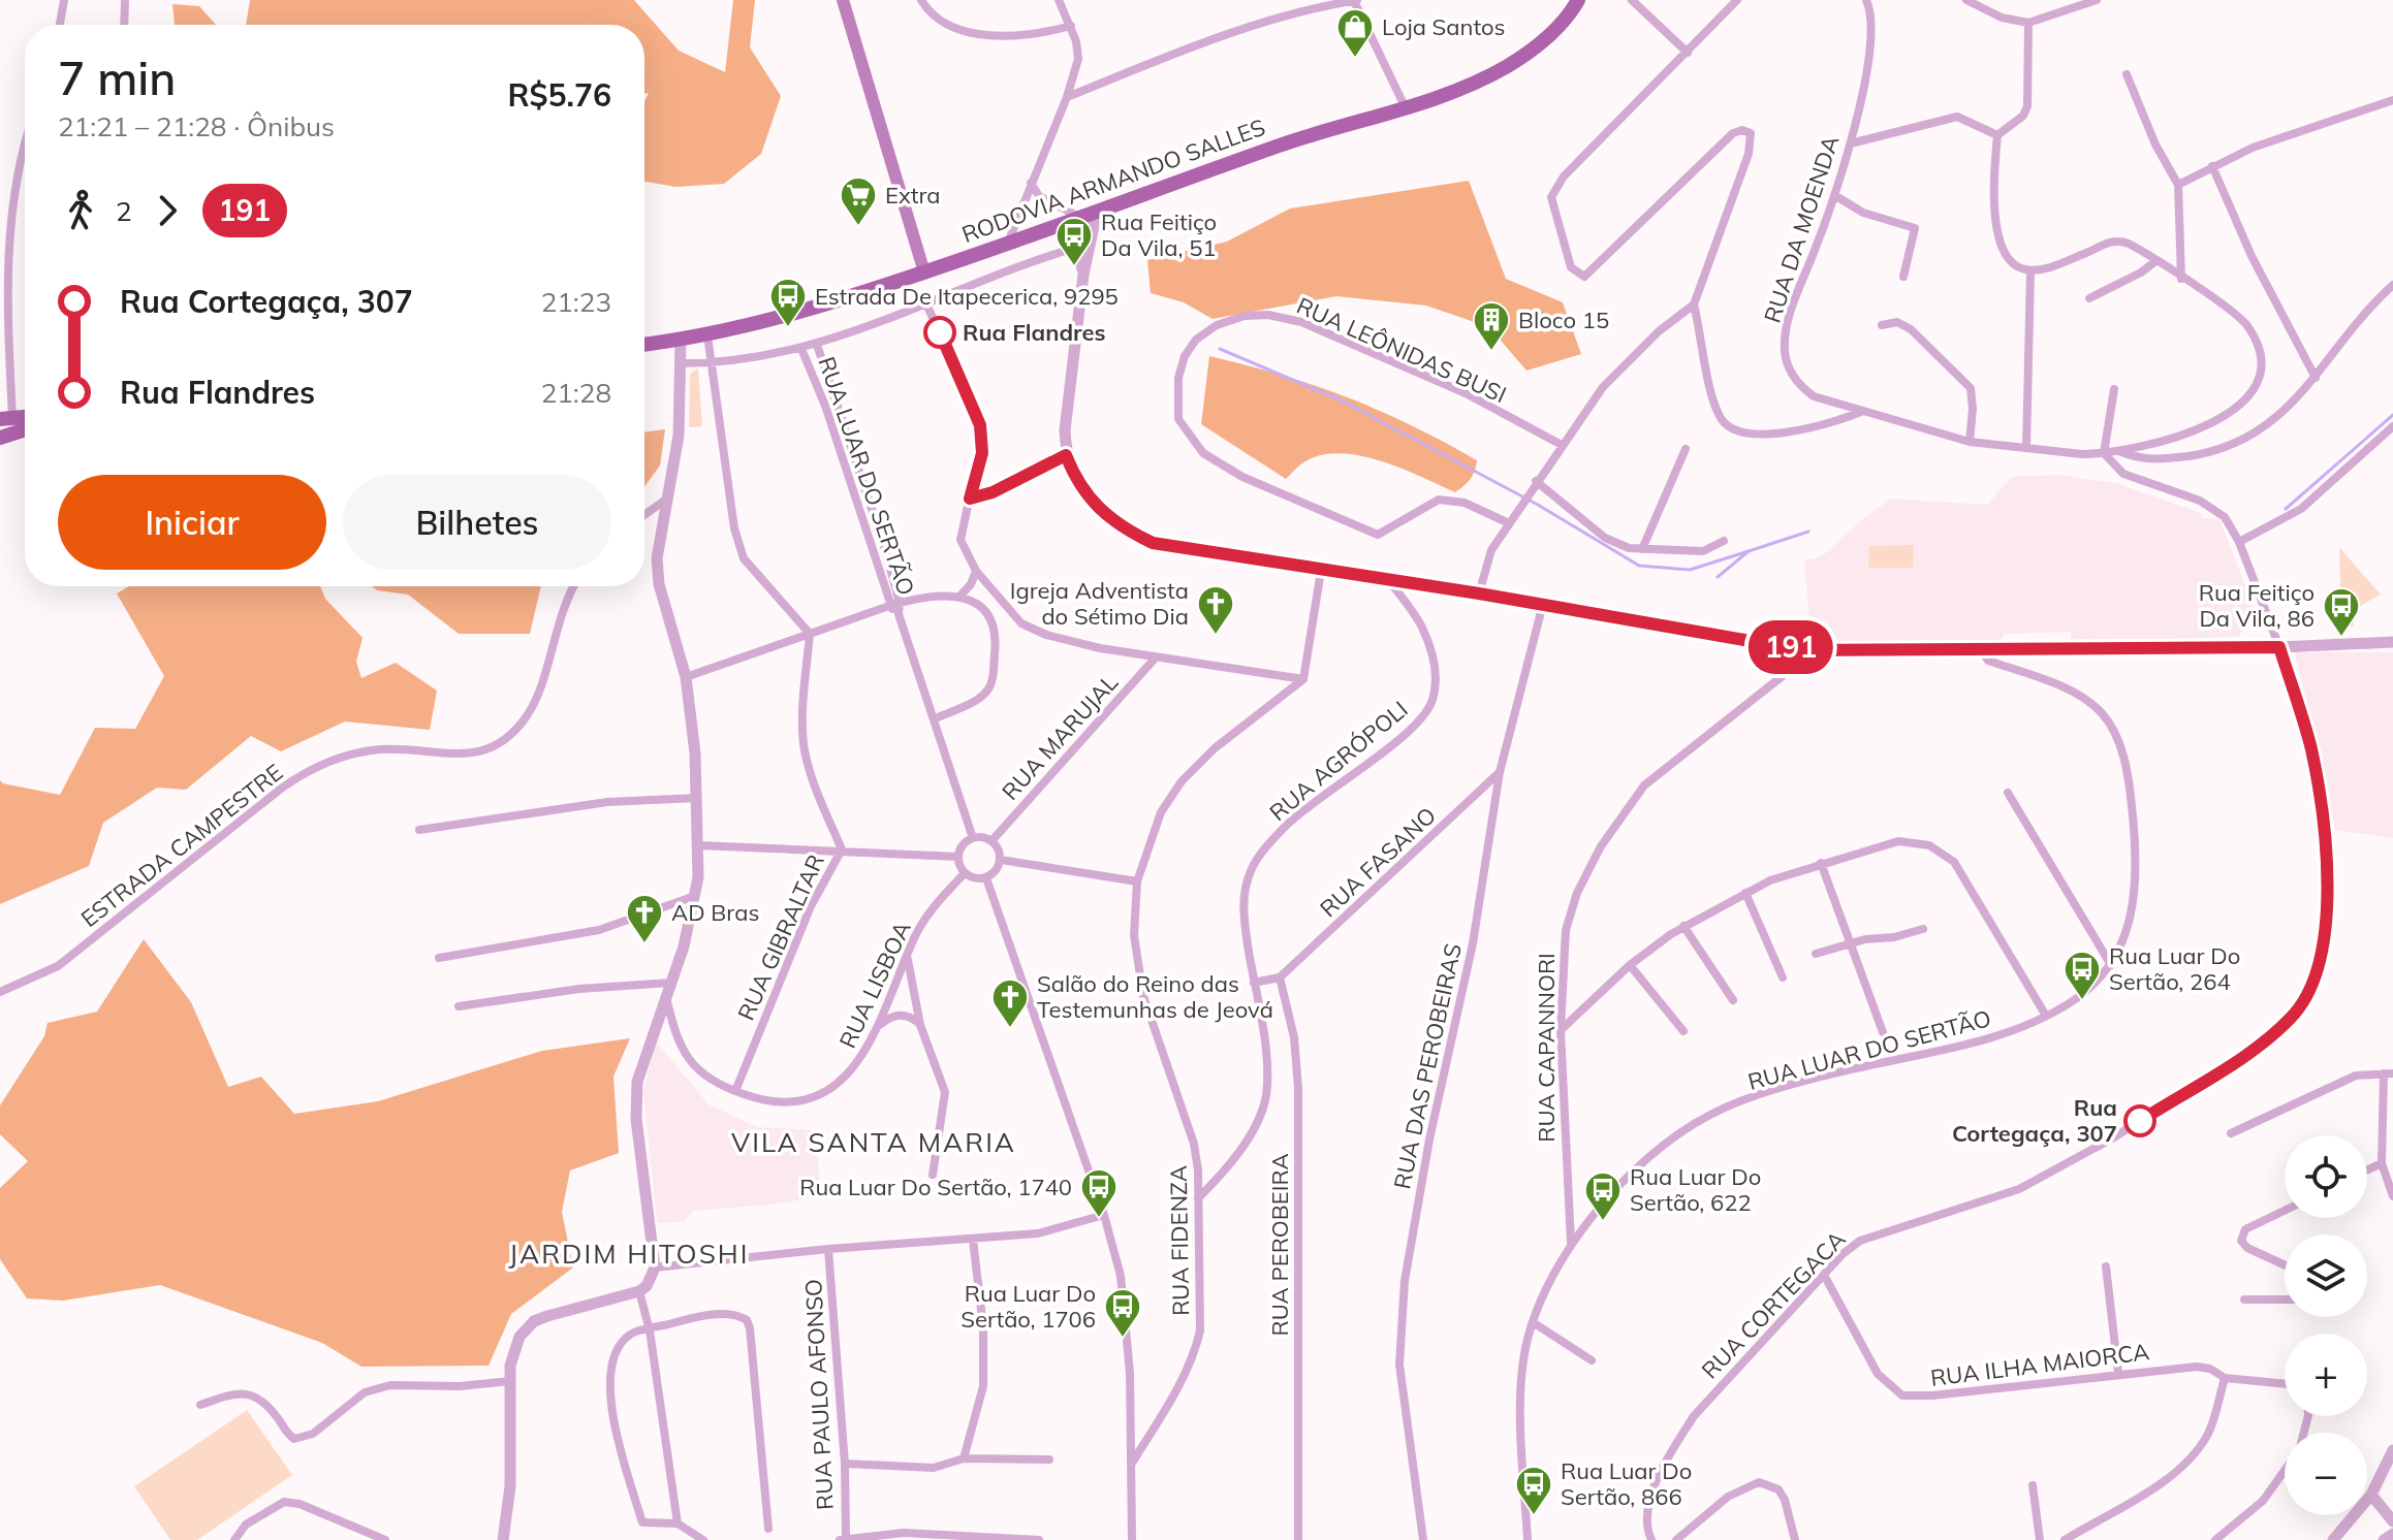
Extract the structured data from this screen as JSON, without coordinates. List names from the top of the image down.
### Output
{
  "streets": {
    "main road": ["RODOVIA ARMANDO SALLES"],
    "street": [
      "RUA DA MOENDA",
      "RUA LEÔNIDAS BUSI",
      "RUA LUAR DO SERTÃO",
      "RUA MARUJAL",
      "RUA AGRÓPOLI",
      "ESTRADA CAMPESTRE",
      "RUA FASANO",
      "RUA GIBRALTAR",
      "RUA LISBOA",
      "RUA CAPANNORI",
      "RUA DAS PEROBEIRAS",
      "RUA FIDENZA",
      "RUA PEROBEIRA",
      "RUA CORTEGACA",
      "RUA ILHA MAIORCA",
      "RUA PAULO AFONSO"
    ]
  },
  "crossings": [
    ["RUA DA MOENDA", "RUA CORTEGACA"],
    ["RUA LUAR DO SERTÃO", "RUA MARUJAL"],
    ["RUA LUAR DO SERTÃO", "RUA LISBOA"],
    ["RUA LUAR DO SERTÃO", "RUA CAPANNORI"],
    ["RUA MARUJAL", "RUA LISBOA"],
    ["RUA AGRÓPOLI", "RUA FIDENZA"],
    ["RUA FASANO", "RUA DAS PEROBEIRAS"],
    ["RUA FASANO", "RUA PEROBEIRA"],
    ["RUA GIBRALTAR", "RUA LISBOA"],
    ["RUA CORTEGACA", "RUA ILHA MAIORCA"]
  ],
  "districts": ["VILA SANTA MARIA", "JARDIM HITOSHI"],
  "places": {
    "shop": ["Loja Santos"],
    "supermarket": ["Extra"],
    "bus stop": [
      "Rua Feitiço Da Vila, 51",
      "Estrada De Itapecerica, 9295",
      "Rua Feitiço Da Vila, 86",
      "Rua Luar Do Sertão, 264",
      "Rua Luar Do Sertão, 1740",
      "Rua Luar Do Sertão, 622",
      "Rua Luar Do Sertão, 1706",
      "Rua Luar Do Sertão, 866"
    ],
    "other": ["Rua Flandres", "Rua Cortegaça, 307"],
    "building": ["Bloco 15"],
    "church": ["Igreja Adventista do Sétimo Dia", "AD Bras", "Salão do Reino das Testemunhas de Jeová"]
  },
  "lines": ["bus line 191"],
  "page": {
    "on_map": "191",
    "heading": ["7 min", "21:21 – 21:28 · Ônibus", "R$5.76"],
    "legs": ["2", "191"],
    "list": [
      {
        "name": "Rua Cortegaça, 307",
        "value": "21:23"
      },
      {
        "name": "Rua Flandres",
        "value": "21:28"
      }
    ],
    "buttons": ["Iniciar", "Bilhetes"],
    "map_buttons": ["+", "−"]
  }
}
